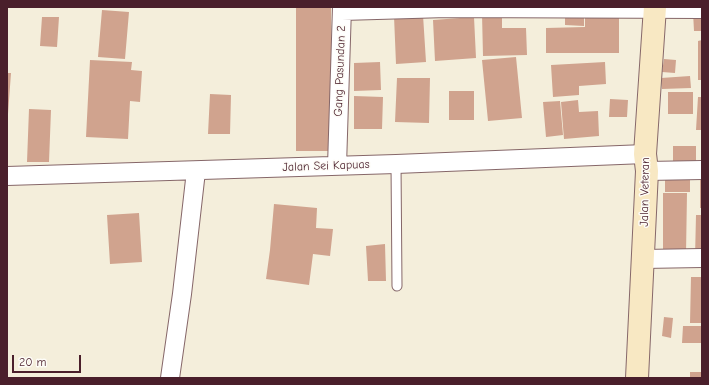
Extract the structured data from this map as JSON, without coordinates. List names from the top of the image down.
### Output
{
  "streets": {
    "street": ["Gang Pasundan 2", "Jalan Sei Kapuas", "Jalan Veteran"]
  },
  "crossings": [
    ["Gang Pasundan 2", "Jalan Sei Kapuas"],
    ["Gang Pasundan 2", "Jalan Veteran"],
    ["Jalan Sei Kapuas", "Jalan Veteran"]
  ],
  "scale_bar": "20 m"
}
